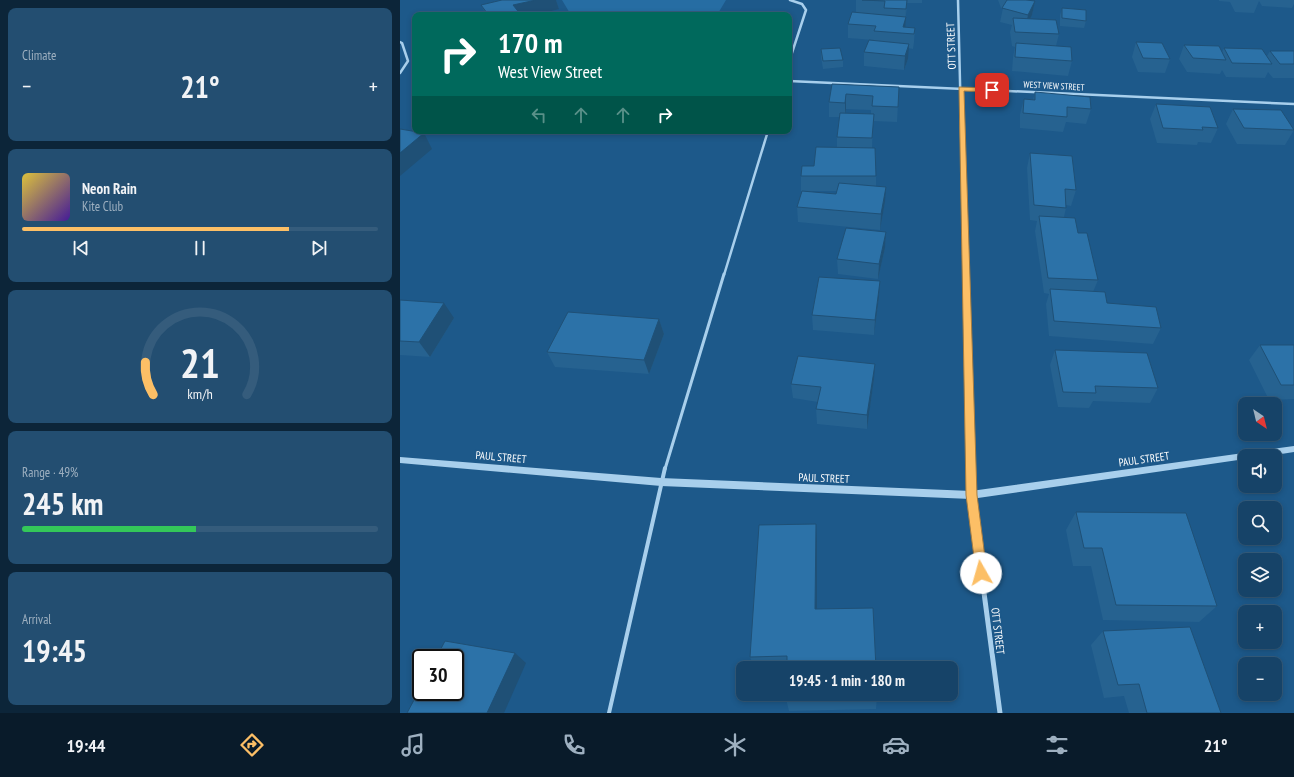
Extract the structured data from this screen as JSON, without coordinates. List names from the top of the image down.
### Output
{
  "streets": {
    "street": ["OTT STREET", "WEST VIEW STREET", "PAUL STREET"]
  },
  "crossings": [
    ["OTT STREET", "WEST VIEW STREET"],
    ["OTT STREET", "PAUL STREET"]
  ],
  "north": "bottom right",
  "page": {
    "tile": [
      "Climate",
      ["Range · 49%", "245 km"],
      ["Arrival", "19:45"]
    ],
    "turn": ["170 m", "West View Street"],
    "heat": ["−", "21°", "+"],
    "song": ["Neon Rain", "Kite Club"],
    "map_buttons": ["+", "−"],
    "limit": "30",
    "trip": "19:45 · 1 min · 180 m",
    "tabs": ["19:44", "21°"],
    "gauge": ["21", "km/h"]
  }
}
